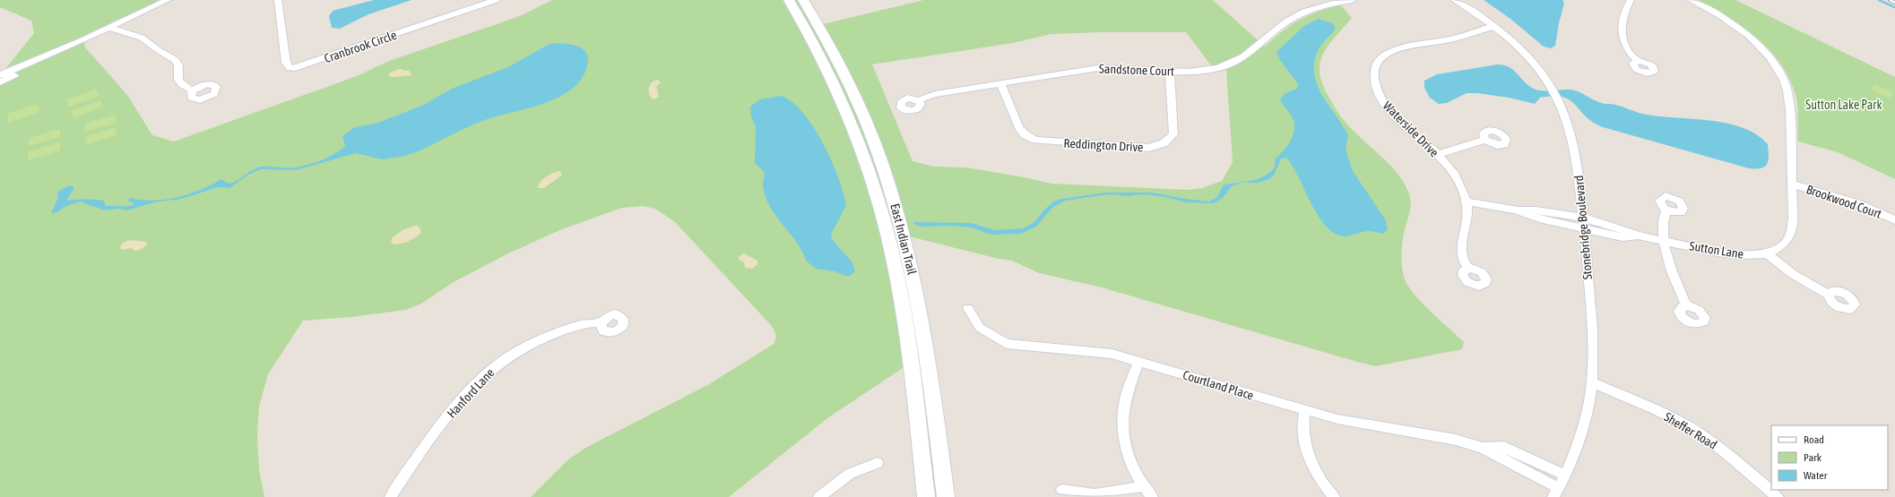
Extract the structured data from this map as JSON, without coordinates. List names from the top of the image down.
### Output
{
  "streets": {
    "main road": ["East Indian Trail"],
    "street": [
      "Cranbrook Circle",
      "Sandstone Court",
      "Waterside Drive",
      "Reddington Drive",
      "Brookwood Court",
      "Stonebridge Boulevard",
      "Sutton Lane",
      "Courtland Place",
      "Hanford Lane",
      "Sheffer Road"
    ]
  },
  "crossings": [
    ["Sandstone Court", "Reddington Drive"],
    ["Waterside Drive", "Stonebridge Boulevard"],
    ["Waterside Drive", "Sutton Lane"],
    ["Stonebridge Boulevard", "Sutton Lane"],
    ["Stonebridge Boulevard", "Courtland Place"],
    ["Stonebridge Boulevard", "Sheffer Road"]
  ],
  "parks": ["Sutton Lake Park"],
  "legend": ["Road", "Park", "Water"]
}
